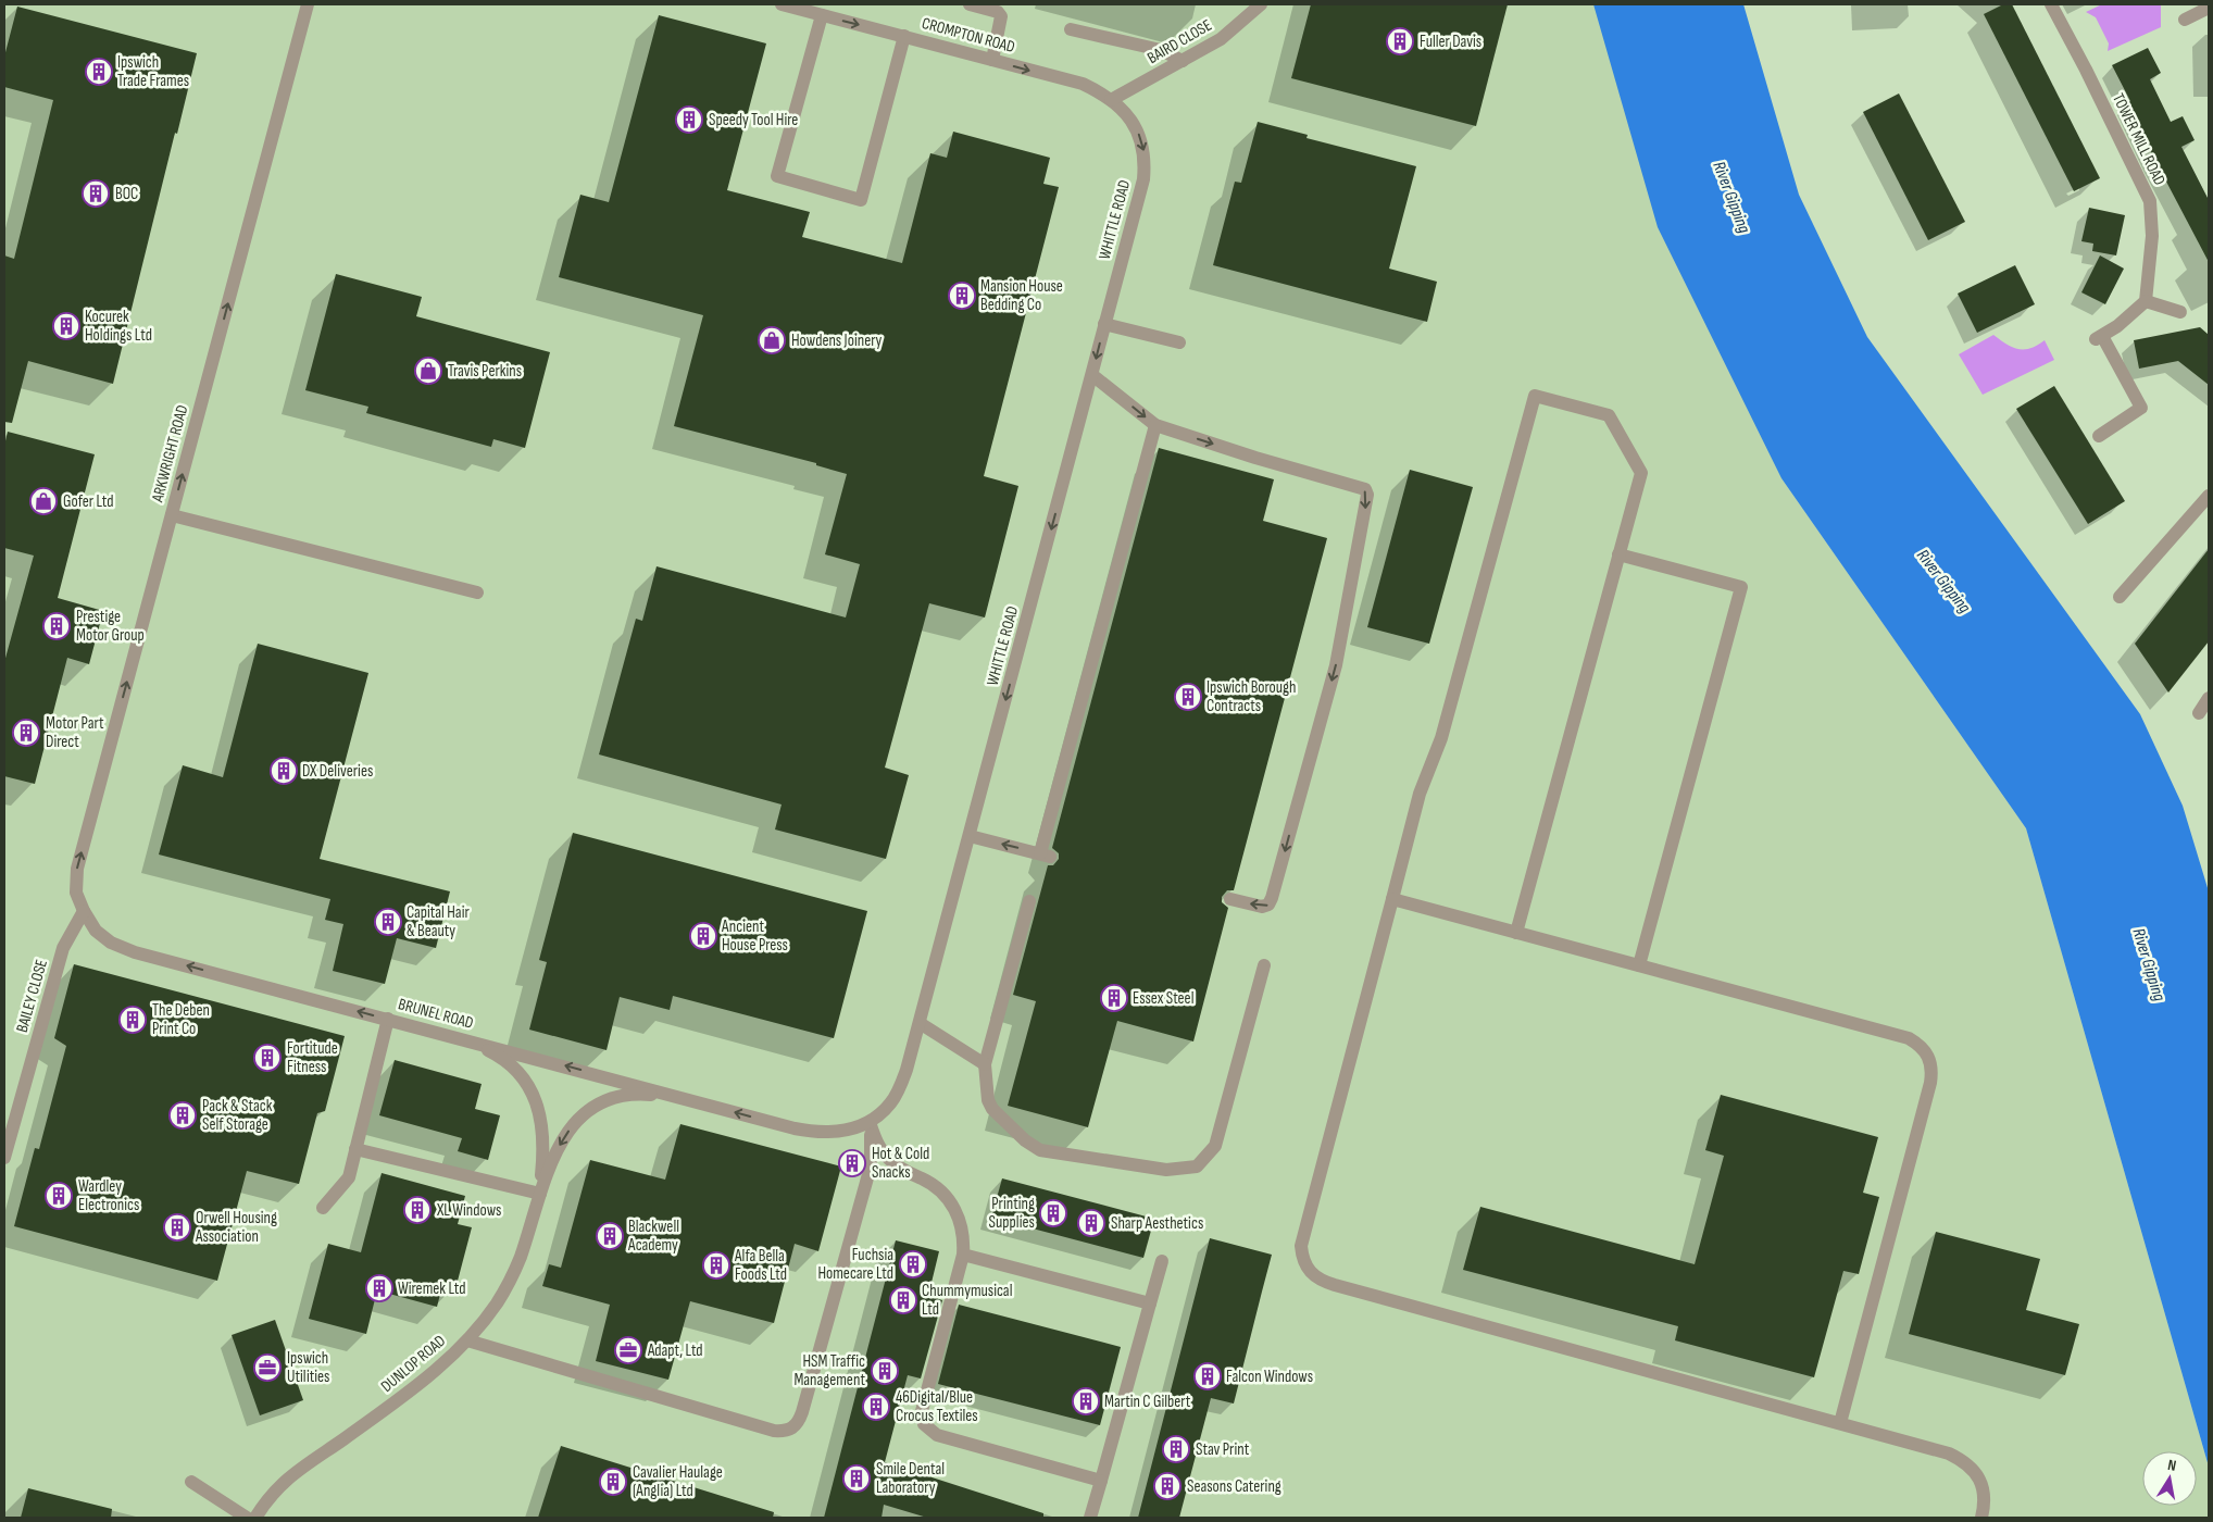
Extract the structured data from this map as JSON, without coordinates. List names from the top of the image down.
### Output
{
  "streets": {
    "street": [
      "CROMPTON ROAD",
      "BAIRD CLOSE",
      "TOWER MILL ROAD",
      "WHITTLE ROAD",
      "ARKWRIGHT ROAD",
      "BAILEY CLOSE",
      "BRUNEL ROAD",
      "DUNLOP ROAD"
    ]
  },
  "crossings": [
    ["CROMPTON ROAD", "BAIRD CLOSE"],
    ["CROMPTON ROAD", "WHITTLE ROAD"],
    ["BAIRD CLOSE", "WHITTLE ROAD"],
    ["WHITTLE ROAD", "BRUNEL ROAD"],
    ["ARKWRIGHT ROAD", "BAILEY CLOSE"],
    ["ARKWRIGHT ROAD", "BRUNEL ROAD"],
    ["BAILEY CLOSE", "BRUNEL ROAD"],
    ["BRUNEL ROAD", "DUNLOP ROAD"]
  ],
  "one_way": ["WHITTLE ROAD", "ARKWRIGHT ROAD", "BRUNEL ROAD"],
  "water": ["River Gipping"],
  "places": {
    "building": [
      "Fuller Davis",
      "Ipswich Trade Frames",
      "Speedy Tool Hire",
      "BOC",
      "Mansion House Bedding Co",
      "Kocurek Holdings Ltd",
      "Prestige Motor Group",
      "Ipswich Borough Contracts",
      "Motor Part Direct",
      "DX Deliveries",
      "Capital Hair & Beauty",
      "Ancient House Press",
      "Essex Steel",
      "The Deben Print Co",
      "Fortitude Fitness",
      "Pack & Stack Self Storage",
      "Hot & Cold Snacks",
      "Wardley Electronics",
      "XL Windows",
      "Printing Supplies",
      "Sharp Aesthetics",
      "Orwell Housing Association",
      "Blackwell Academy",
      "Fuchsia Homecare Ltd",
      "Alfa Bella Foods Ltd",
      "Wiremek Ltd",
      "Chummymusical Ltd",
      "HSM Traffic Management",
      "Falcon Windows",
      "Martin C Gilbert",
      "46Digital/Blue Crocus Textiles",
      "Stav Print",
      "Smile Dental Laboratory",
      "Cavalier Haulage (Anglia) Ltd",
      "Seasons Catering"
    ],
    "shop": ["Howdens Joinery", "Travis Perkins", "Gofer Ltd"],
    "office": ["Adapt, Ltd", "Ipswich Utilities"]
  },
  "north": "top"
}
